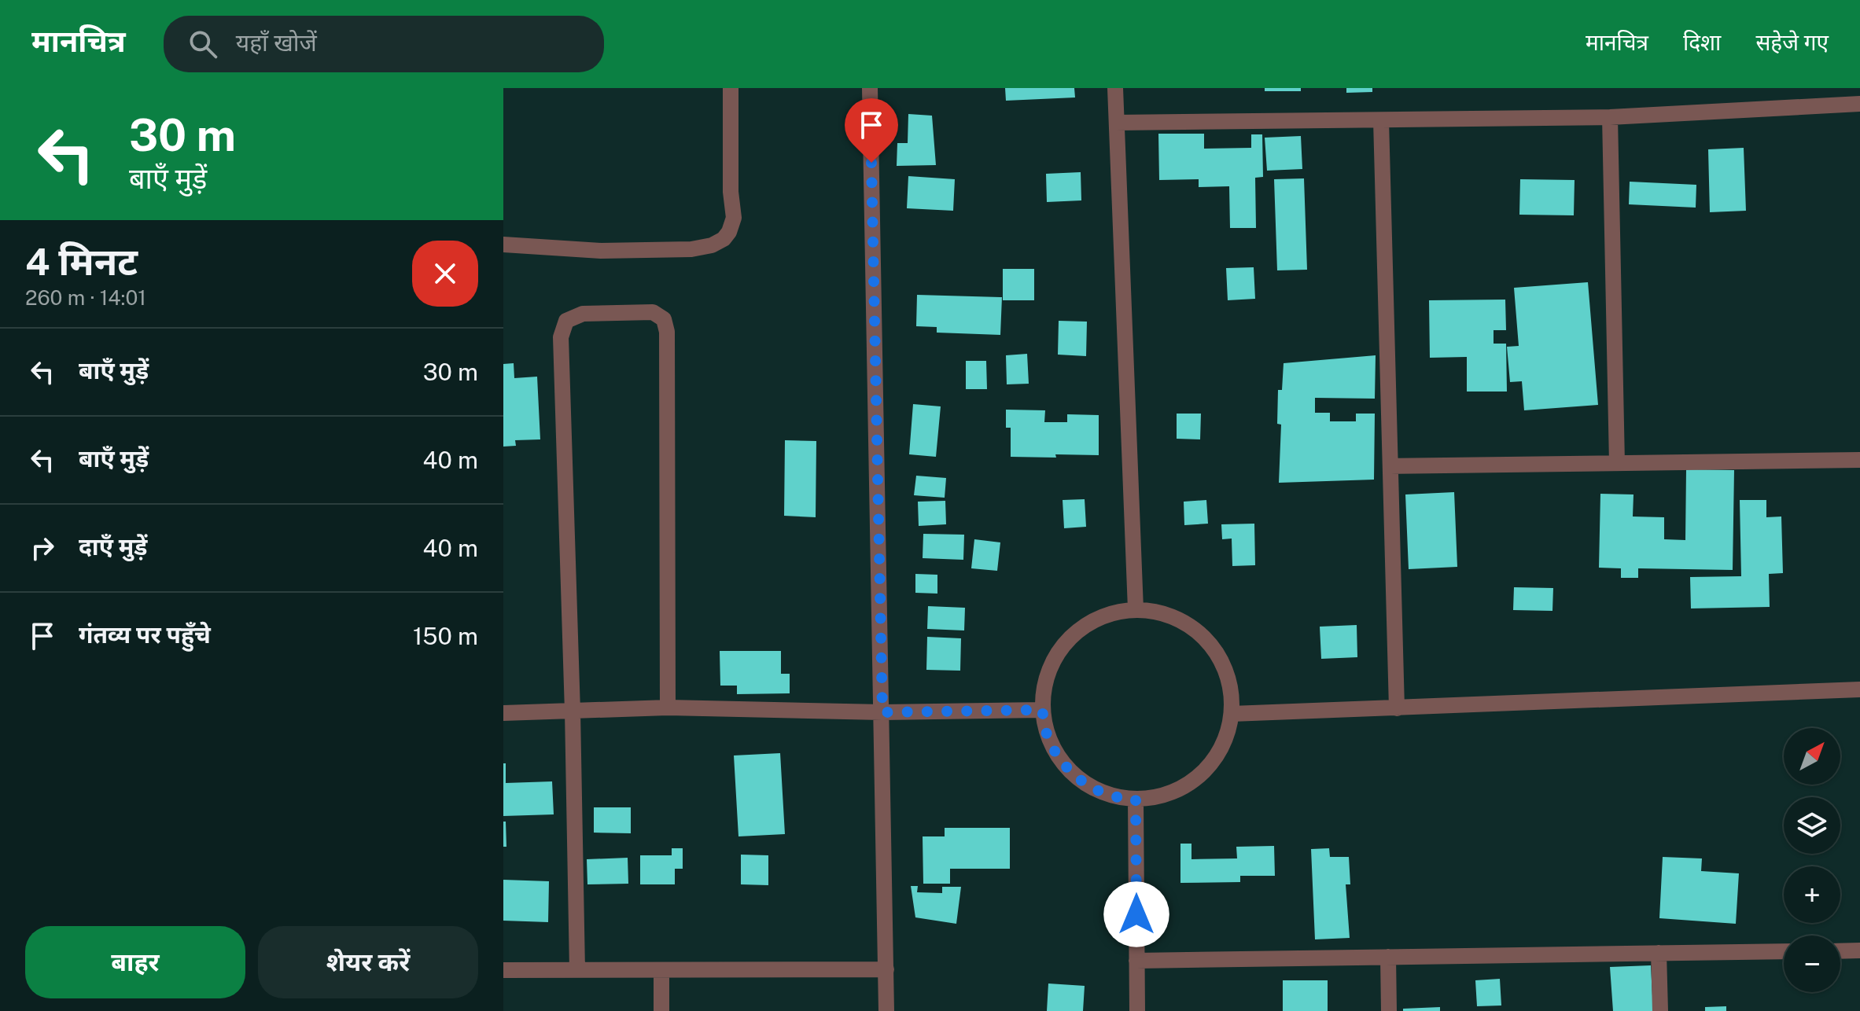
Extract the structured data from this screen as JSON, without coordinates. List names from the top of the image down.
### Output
{
  "north": "top right",
  "page": {
    "header": "मानचित्र",
    "search": "यहाँ खोजें",
    "nav": ["मानचित्र", "दिशा", "सहेजे गए"],
    "turn": ["30 m", "बाएँ मुड़ें"],
    "heading": ["4 मिनट", "260 m · 14:01"],
    "list": [
      {
        "name": "बाएँ मुड़ें",
        "value": "30 m"
      },
      {
        "name": "बाएँ मुड़ें",
        "value": "40 m"
      },
      {
        "name": "दाएँ मुड़ें",
        "value": "40 m"
      },
      {
        "name": "गंतव्य पर पहुँचे",
        "value": "150 m"
      }
    ],
    "map_buttons": ["+", "−"],
    "buttons": ["बाहर", "शेयर करें"]
  }
}
